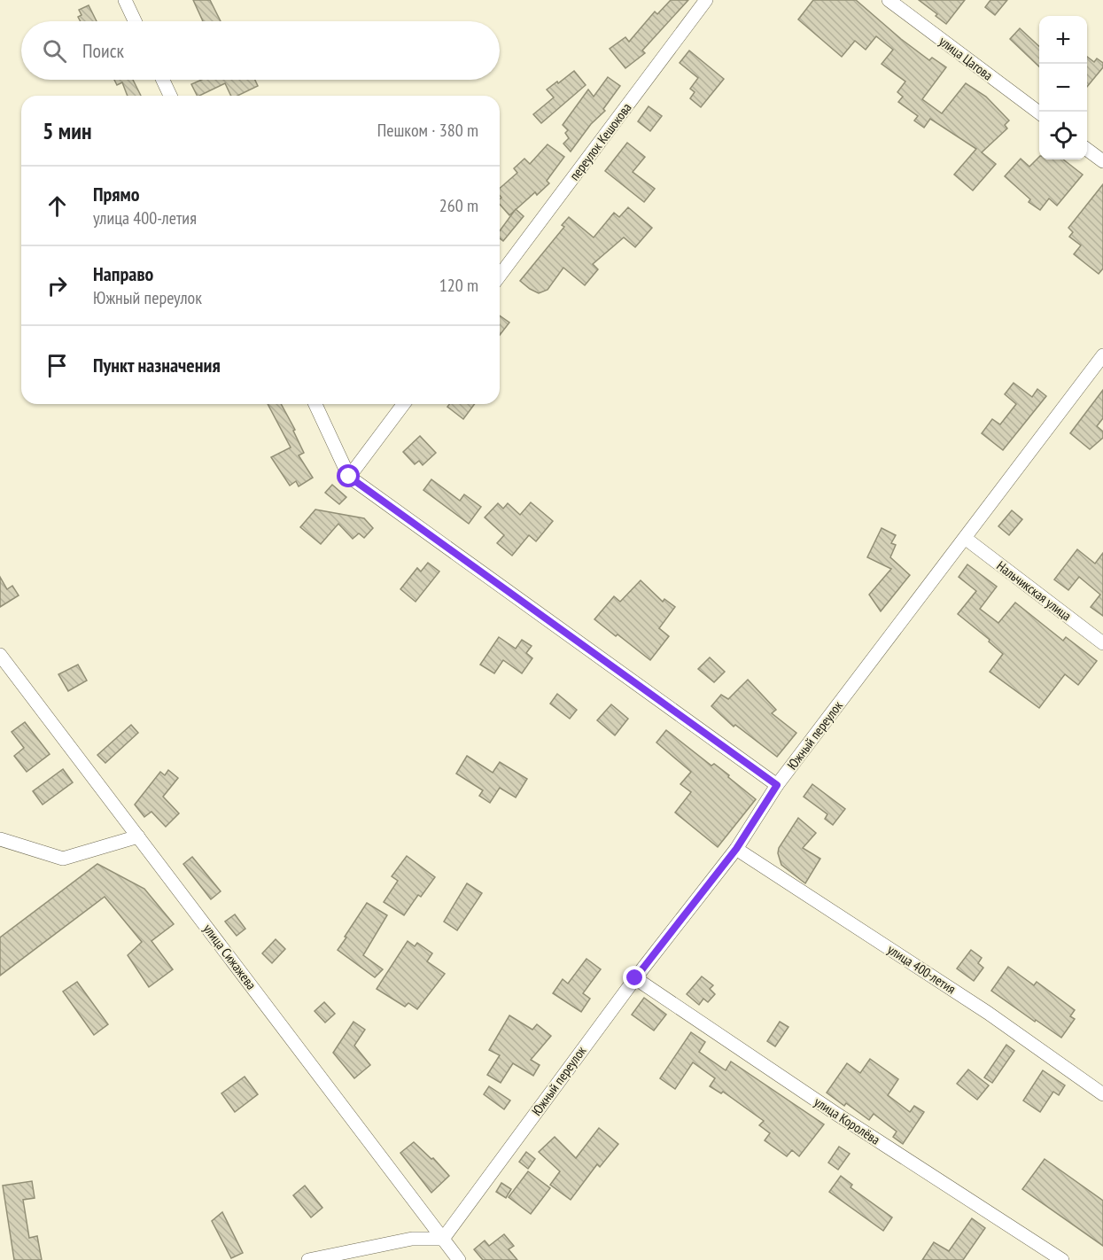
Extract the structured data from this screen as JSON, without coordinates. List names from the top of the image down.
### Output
{
  "streets": {
    "street": [
      "улица Цагова",
      "переулок Кешокова",
      "Нальчикская улица",
      "Южный переулок",
      "улица Сижажева",
      "улица 400-летия",
      "улица Королёва"
    ]
  },
  "crossings": [
    ["Нальчикская улица", "Южный переулок"],
    ["Южный переулок", "улица Сижажева"],
    ["Южный переулок", "улица 400-летия"],
    ["Южный переулок", "улица Королёва"]
  ],
  "page": {
    "map_buttons": ["+", "−"],
    "search": "Поиск",
    "heading": ["5 мин", "Пешком · 380 m"],
    "list": [
      ["Прямо", "улица 400-летия", "260 m"],
      ["Направо", "Южный переулок", "120 m"],
      "Пункт назначения"
    ]
  }
}
